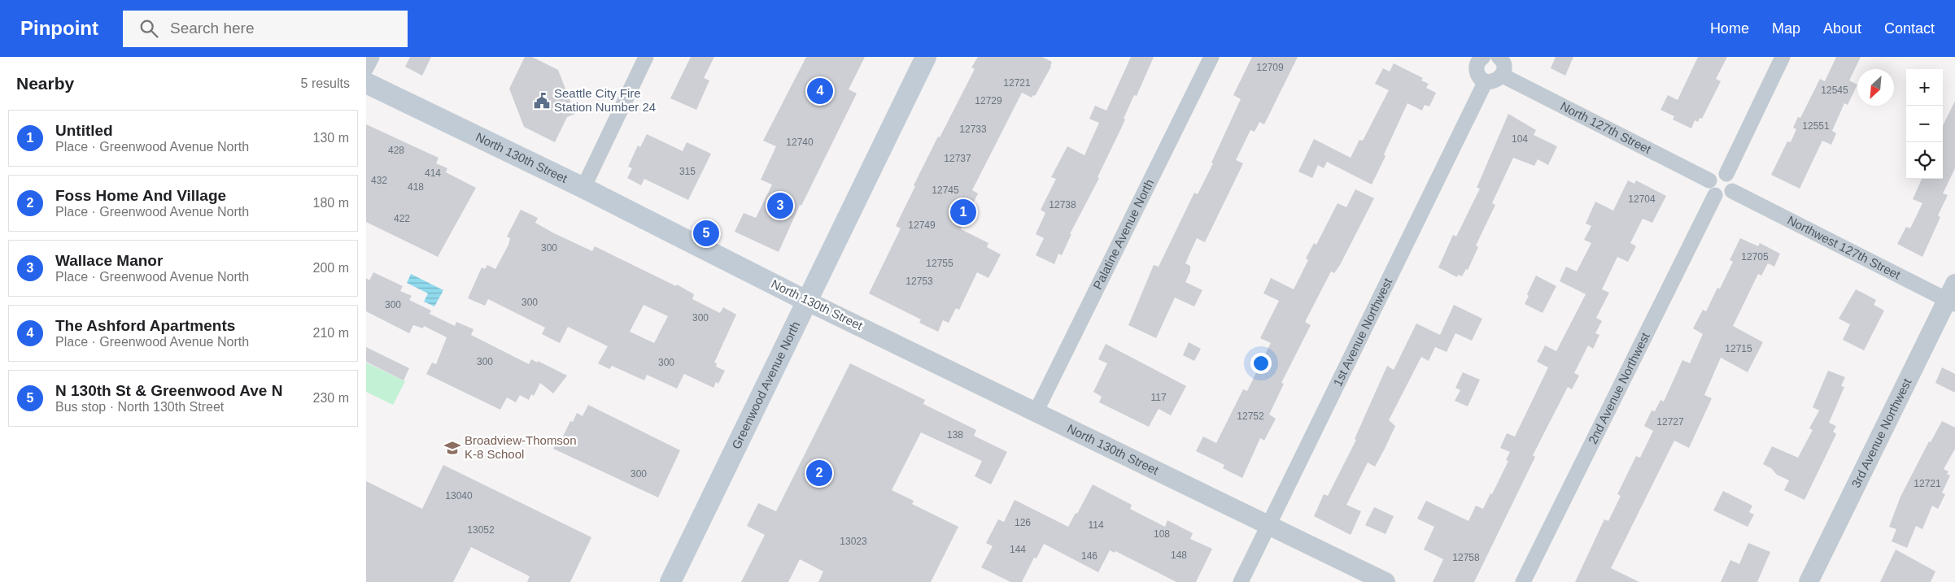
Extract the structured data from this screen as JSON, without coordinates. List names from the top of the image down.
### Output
{
  "streets": {
    "main road": ["North 130th Street", "Greenwood Avenue North"],
    "street": [
      "North 127th Street",
      "Palatine Avenue North",
      "Northwest 127th Street",
      "1st Avenue Northwest",
      "2nd Avenue Northwest",
      "3rd Avenue Northwest"
    ]
  },
  "crossings": [
    ["North 127th Street", "Northwest 127th Street"],
    ["North 127th Street", "2nd Avenue Northwest"],
    ["North 130th Street", "Palatine Avenue North"],
    ["North 130th Street", "1st Avenue Northwest"],
    ["North 130th Street", "Greenwood Avenue North"],
    ["Northwest 127th Street", "2nd Avenue Northwest"],
    ["Northwest 127th Street", "3rd Avenue Northwest"]
  ],
  "places": {
    "public building": ["Seattle City Fire Station Number 24"],
    "school or university": ["Broadview-Thomson K-8 School"]
  },
  "house_numbers": [
    "12709",
    "12721",
    "12545",
    "12729",
    "12551",
    "12733",
    "104",
    "12740",
    "428",
    "12737",
    "315",
    "414",
    "432",
    "418",
    "12745",
    "12704",
    "12738",
    "422",
    "12749",
    "300",
    "12705",
    "12755",
    "12753",
    "300",
    "300",
    "300",
    "12715",
    "300",
    "300",
    "117",
    "12752",
    "12727",
    "138",
    "300",
    "12721",
    "13040",
    "126",
    "114",
    "13052",
    "108",
    "13023",
    "144",
    "148",
    "146",
    "12758"
  ],
  "north": "bottom left",
  "page": {
    "header": "Pinpoint",
    "search": "Search here",
    "nav": [
      "Home",
      "Map",
      "About",
      "Contact"
    ],
    "heading": ["Nearby", "5 results"],
    "map_buttons": ["+", "−"],
    "pins": [
      "4",
      "3",
      "1",
      "5",
      "2"
    ],
    "list": [
      {
        "mark": "1",
        "name": "Untitled",
        "note": "Place · Greenwood Avenue North",
        "value": "130 m"
      },
      {
        "mark": "2",
        "name": "Foss Home And Village",
        "note": "Place · Greenwood Avenue North",
        "value": "180 m"
      },
      {
        "mark": "3",
        "name": "Wallace Manor",
        "note": "Place · Greenwood Avenue North",
        "value": "200 m"
      },
      {
        "mark": "4",
        "name": "The Ashford Apartments",
        "note": "Place · Greenwood Avenue North",
        "value": "210 m"
      },
      {
        "mark": "5",
        "name": "N 130th St & Greenwood Ave N",
        "note": "Bus stop · North 130th Street",
        "value": "230 m"
      }
    ]
  }
}
